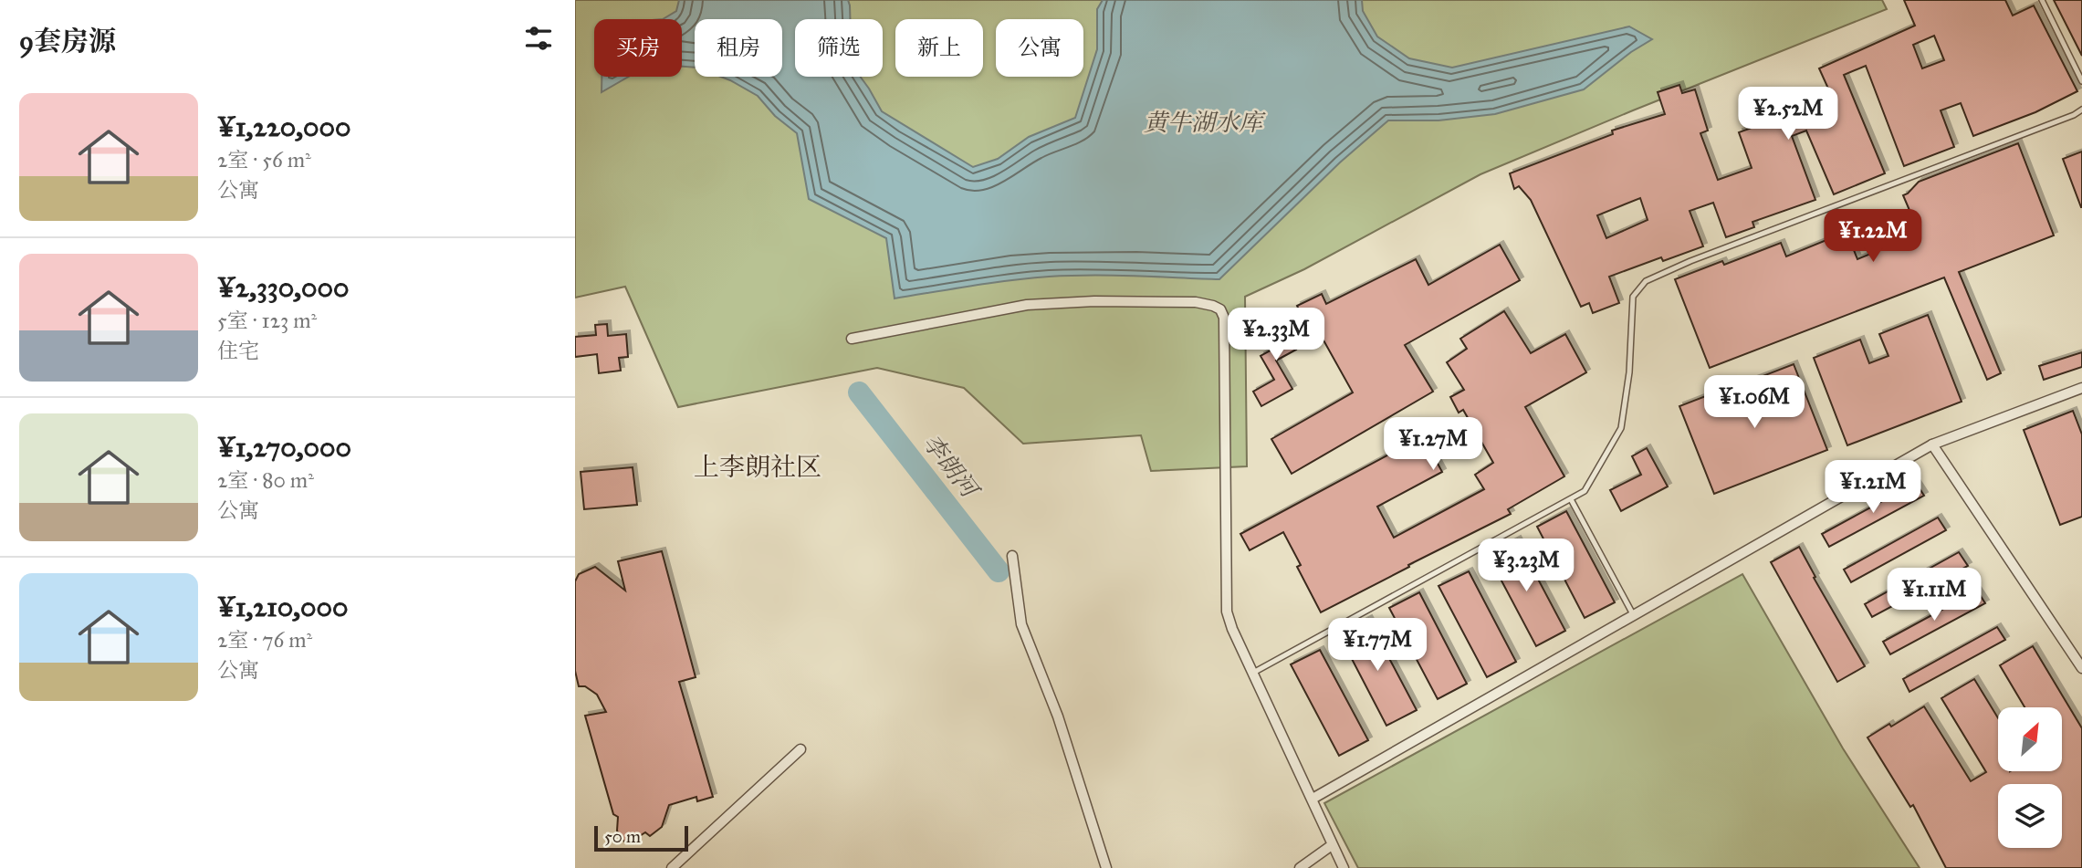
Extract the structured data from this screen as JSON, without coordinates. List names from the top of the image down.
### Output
{
  "districts": ["上李朗社区"],
  "water": ["黄牛湖水库", "李朗河"],
  "scale_bar": "50 m",
  "north": "top right",
  "page": {
    "heading": "9套房源",
    "chip": [
      "买房",
      "租房",
      "筛选",
      "新上",
      "公寓"
    ],
    "list": [
      {
        "name": "¥1,220,000",
        "note": "2室 · 56 m² · 公寓"
      },
      {
        "name": "¥2,330,000",
        "note": "5室 · 123 m² · 住宅"
      },
      {
        "name": "¥1,270,000",
        "note": "2室 · 80 m² · 公寓"
      },
      {
        "name": "¥1,210,000",
        "note": "2室 · 76 m² · 公寓"
      }
    ],
    "price": [
      "¥2.52M",
      "¥1.22M",
      "¥2.33M",
      "¥1.06M",
      "¥1.27M",
      "¥1.21M",
      "¥3.23M",
      "¥1.11M",
      "¥1.77M"
    ],
    "scale": "50 m"
  }
}
